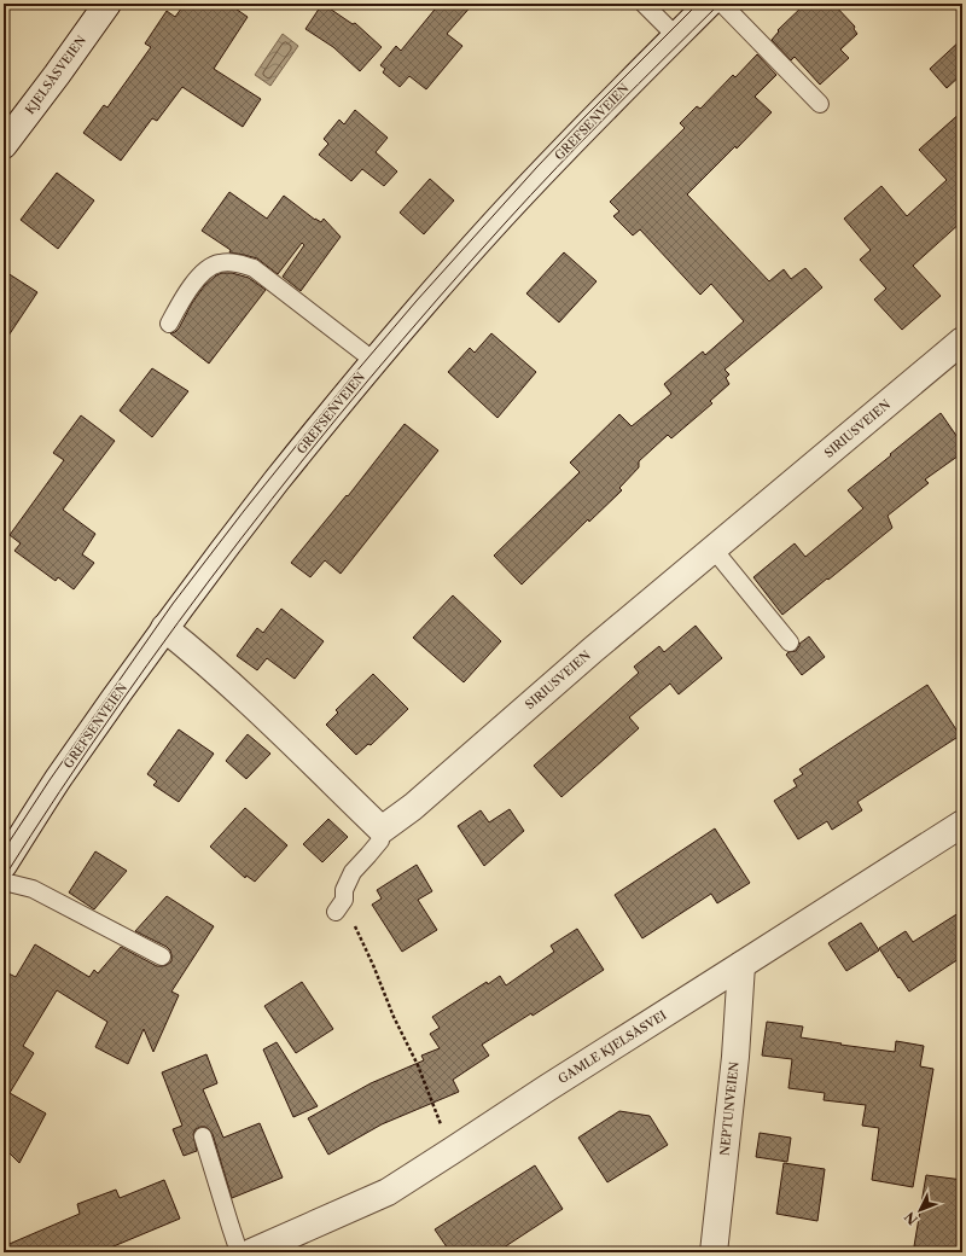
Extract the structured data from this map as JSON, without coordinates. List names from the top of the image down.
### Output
{
  "streets": {
    "street": [
      "KJELSÅSVEIEN",
      "GREFSENVEIEN",
      "SIRIUSVEIEN",
      "GAMLE KJELSÅSVEI",
      "NEPTUNVEIEN"
    ]
  },
  "crossings": [
    ["GAMLE KJELSÅSVEI", "NEPTUNVEIEN"]
  ],
  "north": "bottom left"
}
